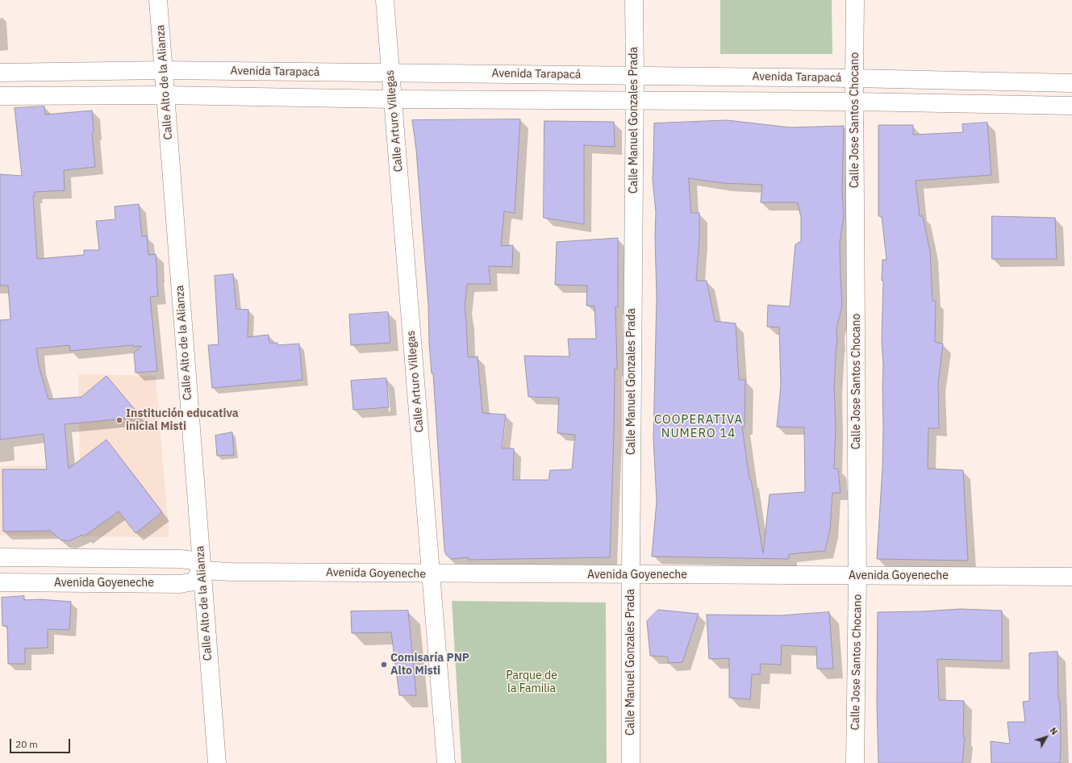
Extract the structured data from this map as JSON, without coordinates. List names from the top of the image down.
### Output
{
  "streets": {
    "street": [
      "Avenida Tarapacá",
      "Calle Alto de la Alianza",
      "Calle Manuel Gonzales Prada",
      "Calle Jose Santos Chocano",
      "Calle Arturo Villegas",
      "Avenida Goyeneche"
    ]
  },
  "crossings": [
    ["Avenida Tarapacá", "Calle Alto de la Alianza"],
    ["Avenida Tarapacá", "Calle Manuel Gonzales Prada"],
    ["Avenida Tarapacá", "Calle Jose Santos Chocano"],
    ["Avenida Tarapacá", "Calle Arturo Villegas"],
    ["Calle Alto de la Alianza", "Avenida Goyeneche"],
    ["Calle Manuel Gonzales Prada", "Avenida Goyeneche"],
    ["Calle Jose Santos Chocano", "Avenida Goyeneche"],
    ["Calle Arturo Villegas", "Avenida Goyeneche"]
  ],
  "districts": ["COOPERATIVA NUMERO 14"],
  "parks": ["Parque de la Familia"],
  "places": ["Institución educativa inicial Misti", "Comisaría PNP Alto Misti"],
  "scale_bar": "20 m",
  "north": "top right"
}
